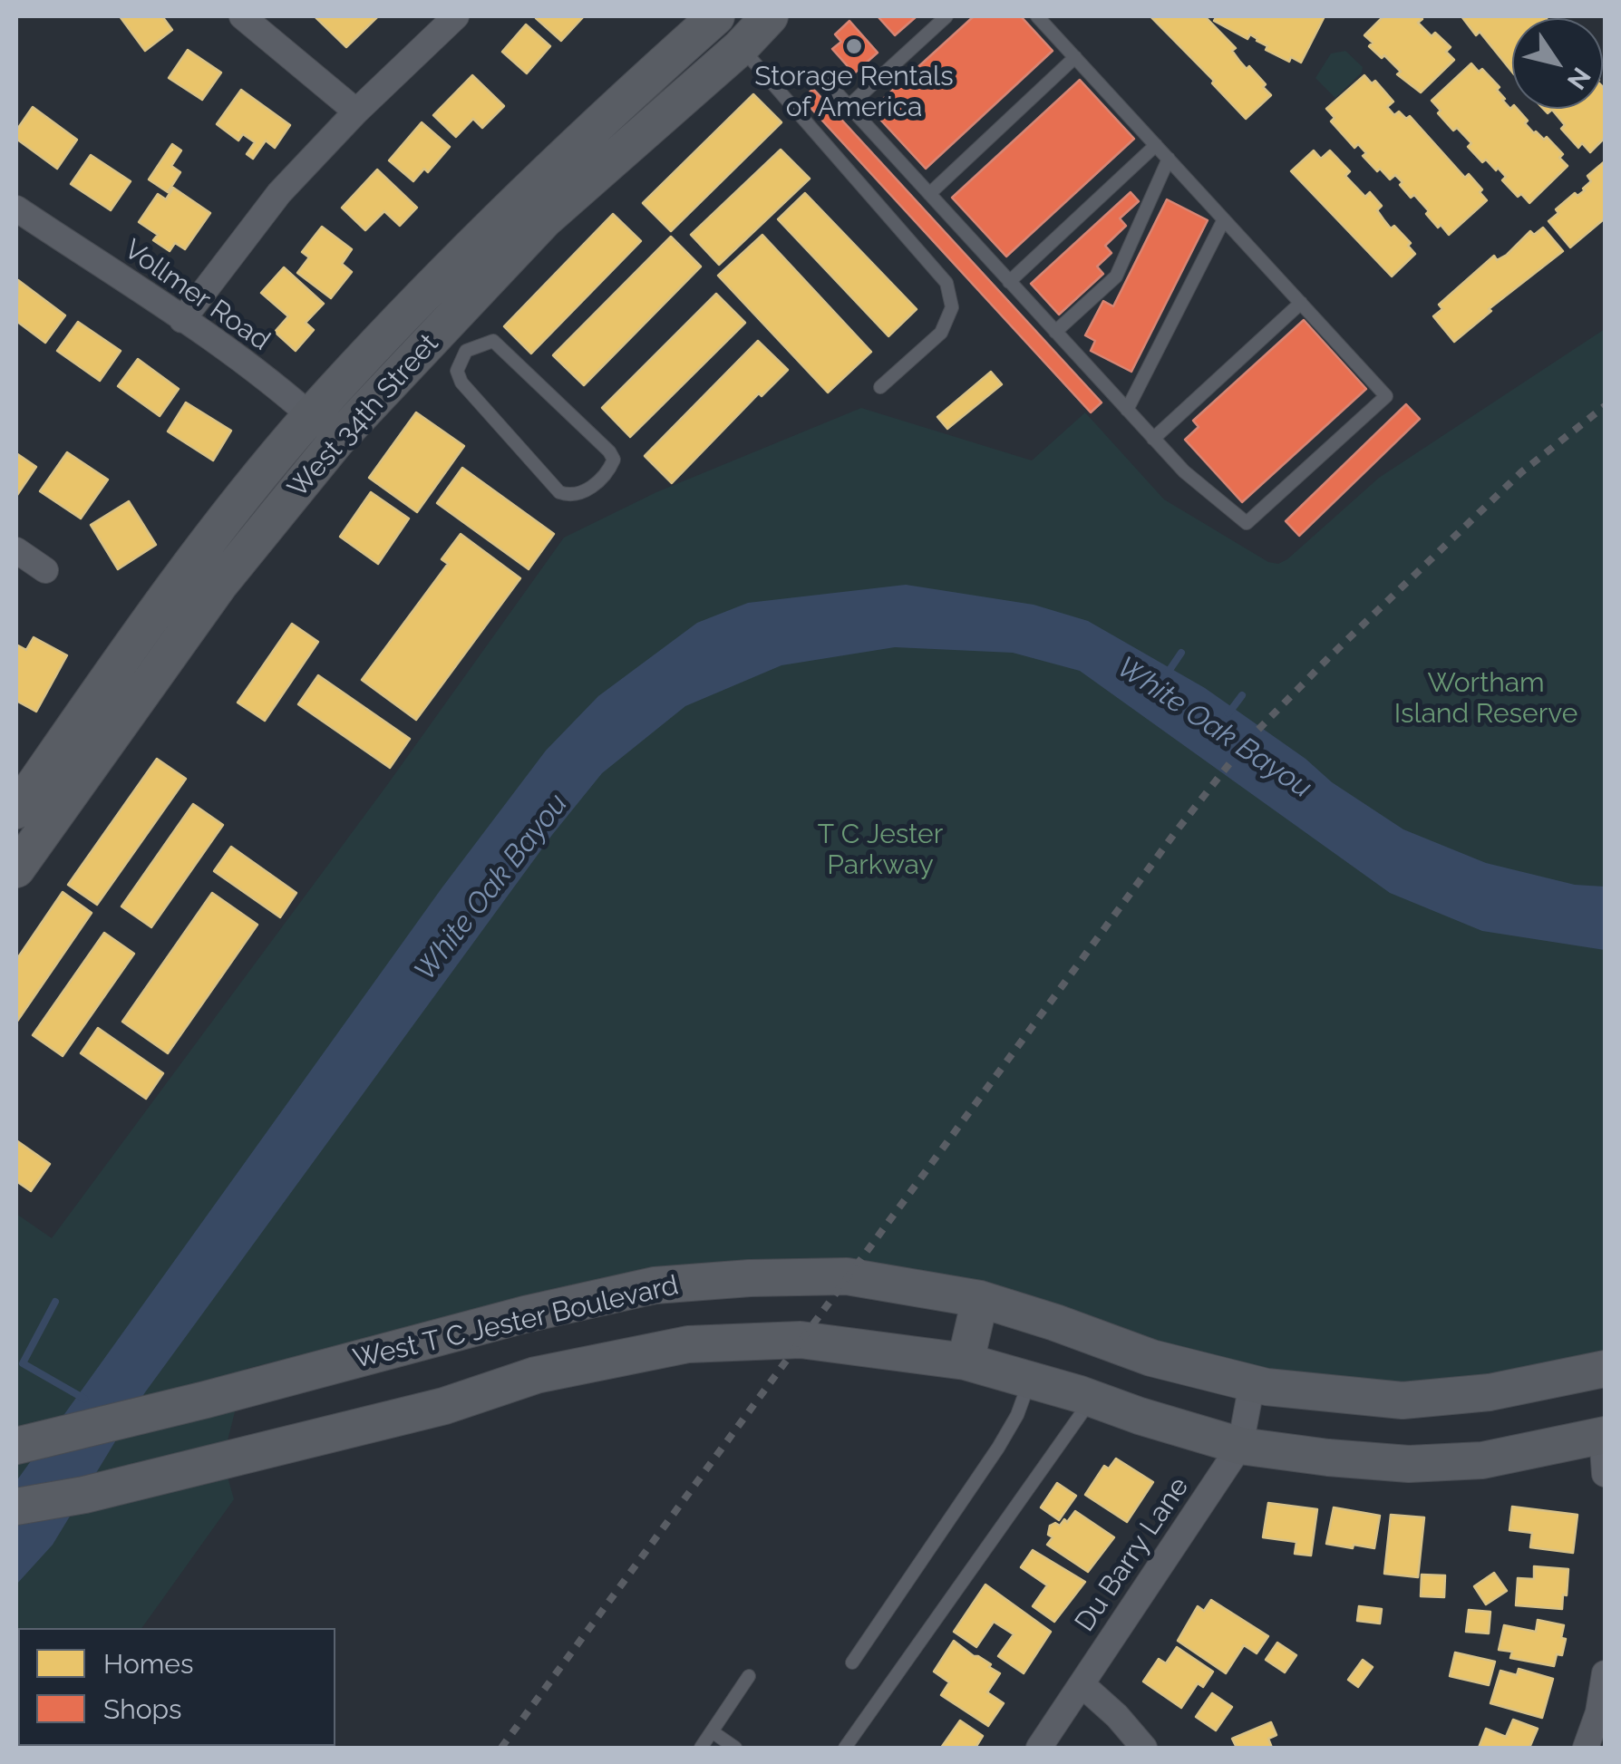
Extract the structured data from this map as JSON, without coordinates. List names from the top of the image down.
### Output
{
  "streets": {
    "main road": ["West 34th Street", "West T C Jester Boulevard"],
    "street": ["Vollmer Road", "Du Barry Lane"]
  },
  "crossings": [
    ["Vollmer Road", "West 34th Street"],
    ["West T C Jester Boulevard", "Du Barry Lane"]
  ],
  "water": ["White Oak Bayou"],
  "parks": ["Wortham Island Reserve", "T C Jester Parkway"],
  "places": ["Storage Rentals of America"],
  "legend": ["Homes", "Shops"],
  "north": "bottom right"
}
